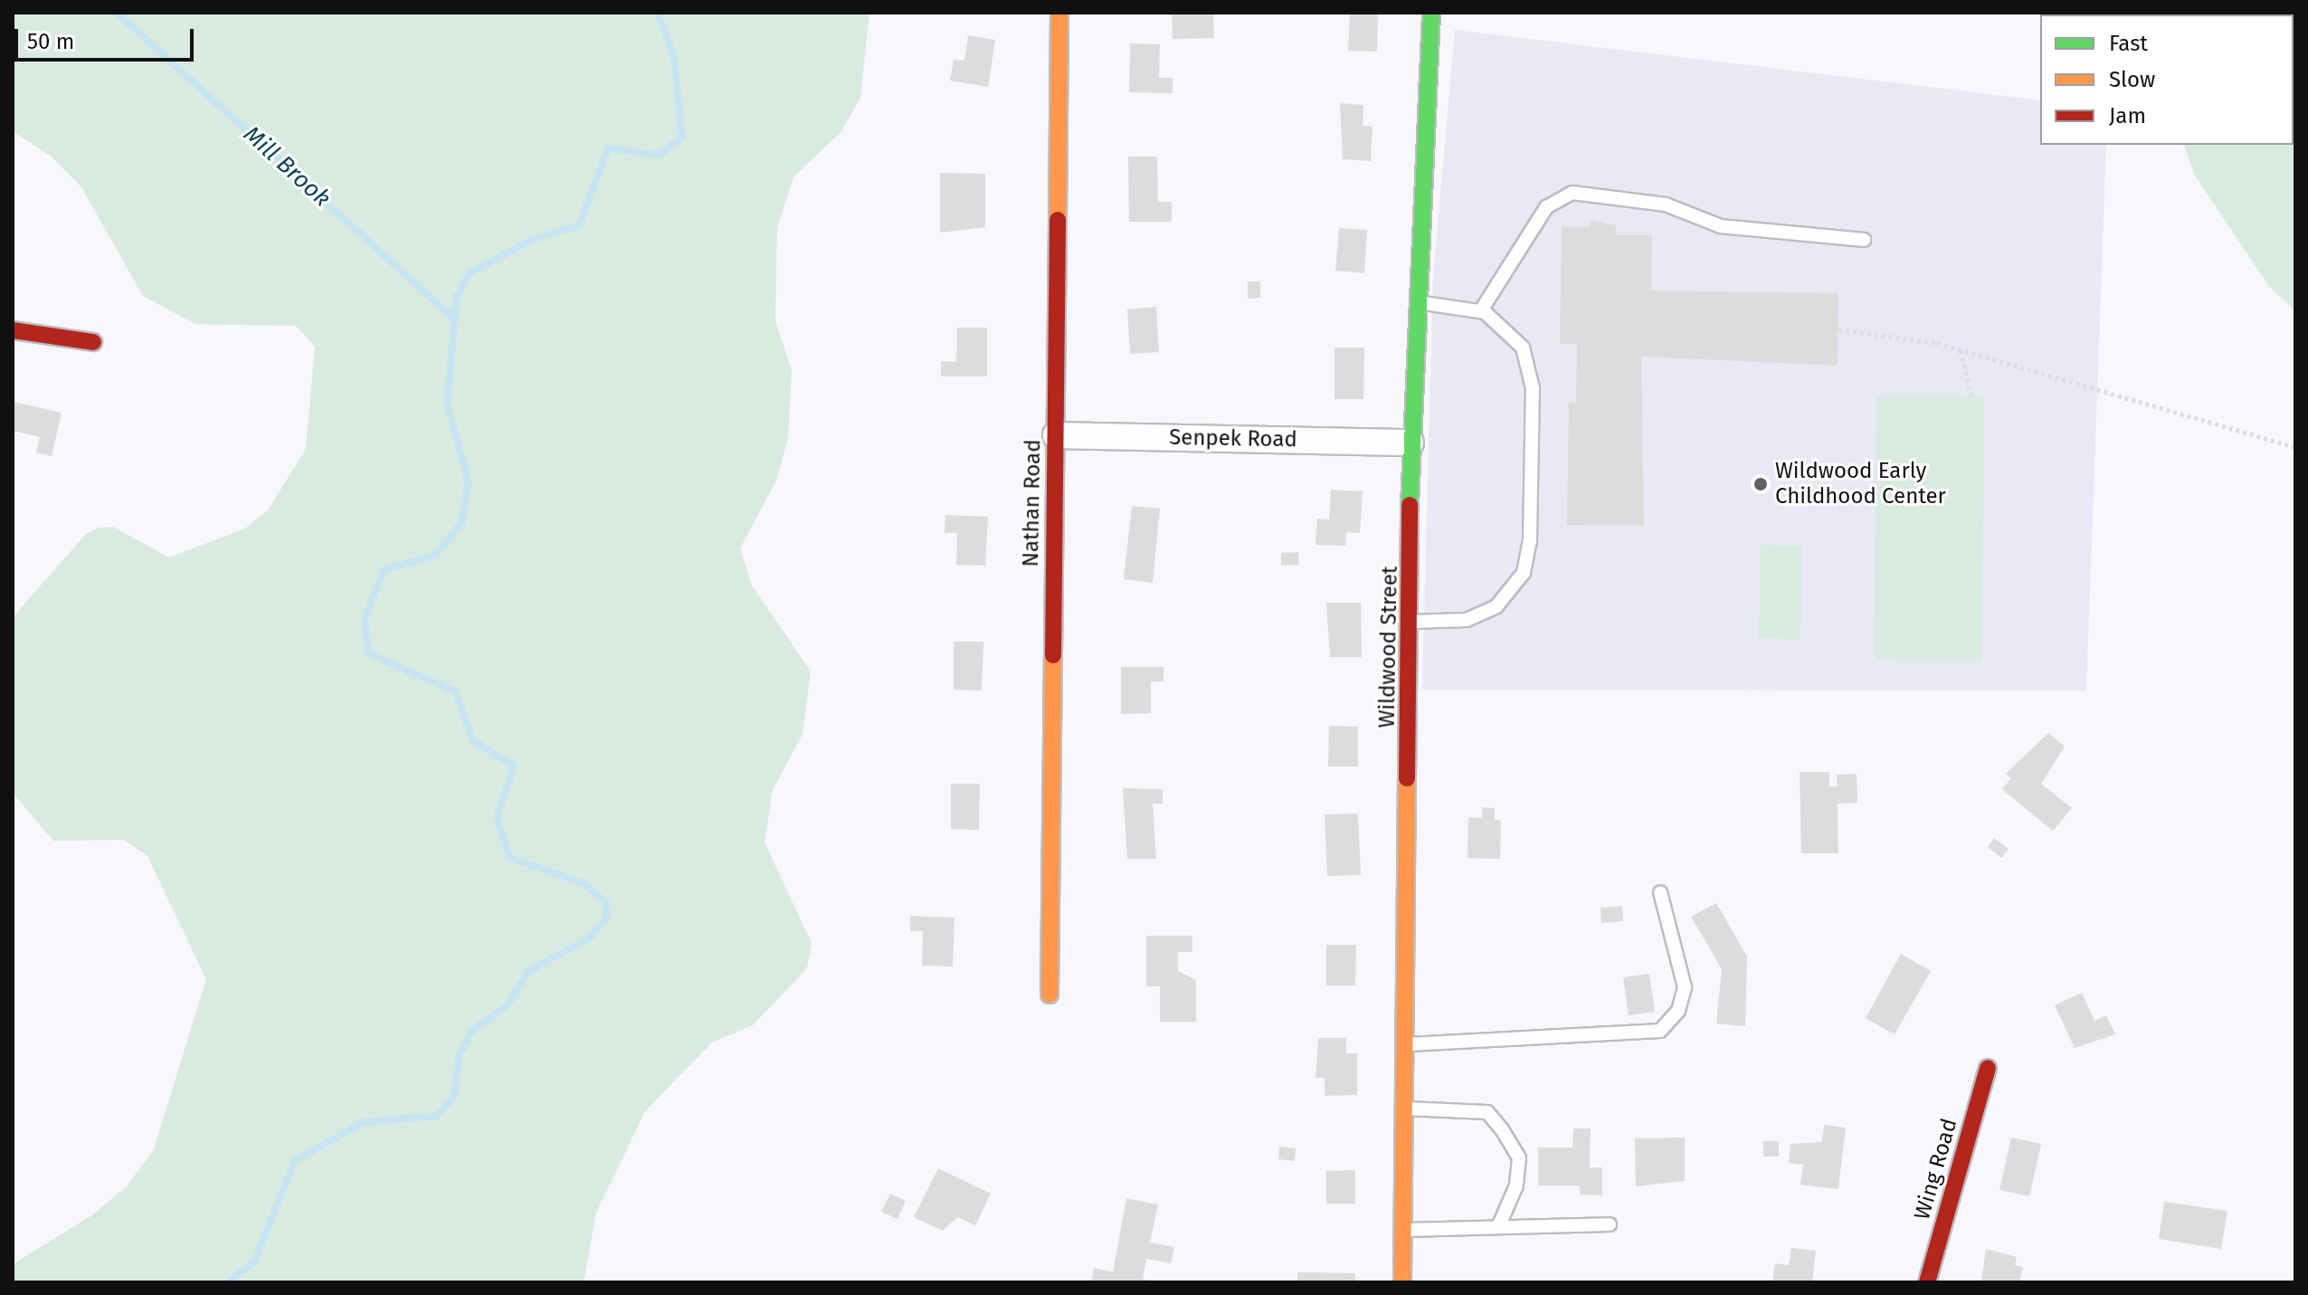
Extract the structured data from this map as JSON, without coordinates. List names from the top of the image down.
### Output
{
  "streets": {
    "street": [
      "Senpek Road",
      "Nathan Road",
      "Wildwood Street",
      "Wing Road"
    ]
  },
  "crossings": [
    ["Senpek Road", "Nathan Road"],
    ["Senpek Road", "Wildwood Street"]
  ],
  "water": ["Mill Brook"],
  "places": ["Wildwood Early Childhood Center"],
  "legend": ["Fast", "Slow", "Jam"],
  "scale_bar": "50 m"
}
